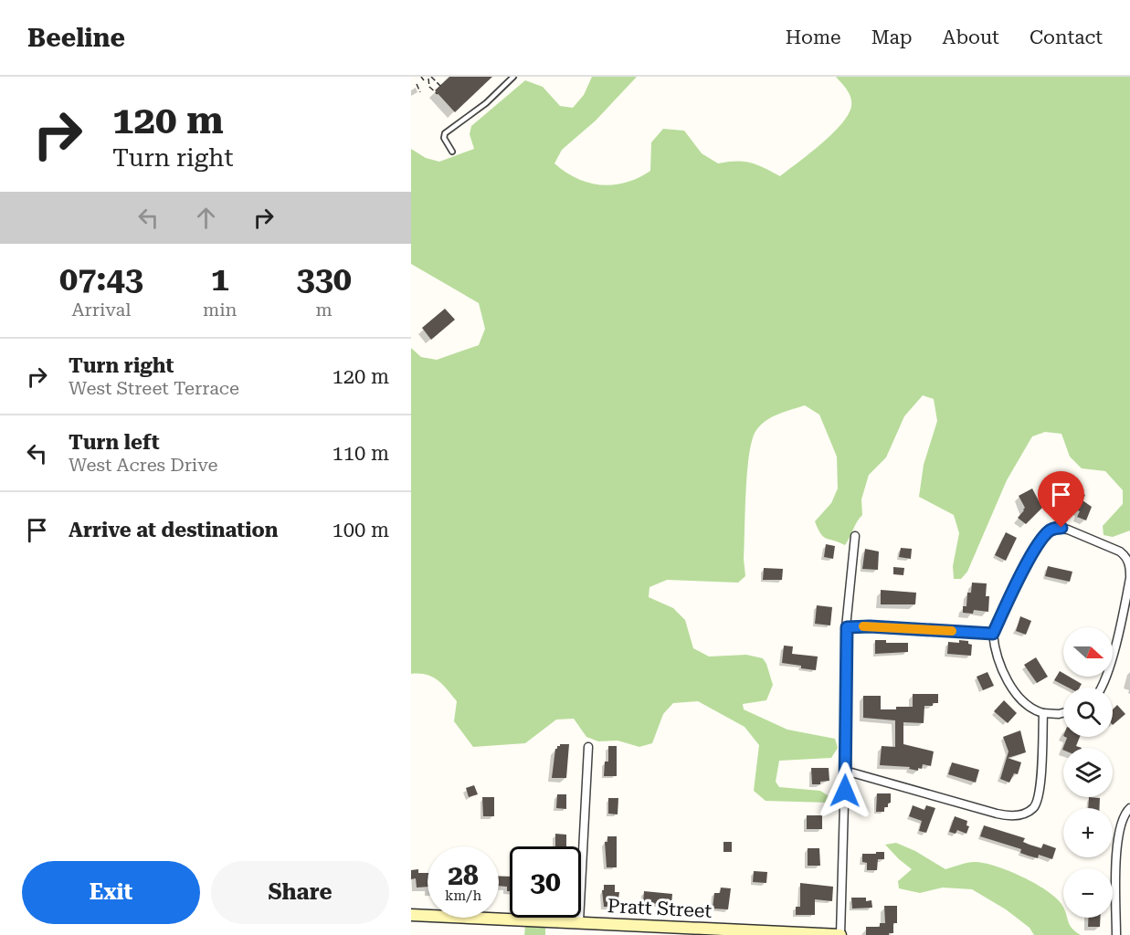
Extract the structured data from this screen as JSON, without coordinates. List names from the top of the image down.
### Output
{
  "streets": {
    "street": ["Pratt Street"]
  },
  "north": "right",
  "page": {
    "header": "Beeline",
    "nav": [
      "Home",
      "Map",
      "About",
      "Contact"
    ],
    "turn": ["120 m", "Turn right"],
    "eta": [
      "07:43",
      "Arrival",
      "1",
      "min",
      "330",
      "m"
    ],
    "list": [
      {
        "name": "Turn right",
        "note": "West Street Terrace",
        "value": "120 m"
      },
      {
        "name": "Turn left",
        "note": "West Acres Drive",
        "value": "110 m"
      },
      {
        "name": "Arrive at destination",
        "value": "100 m"
      }
    ],
    "map_buttons": ["+", "−"],
    "speed": "28 km/h",
    "limit": "30",
    "buttons": ["Exit", "Share"]
  }
}
